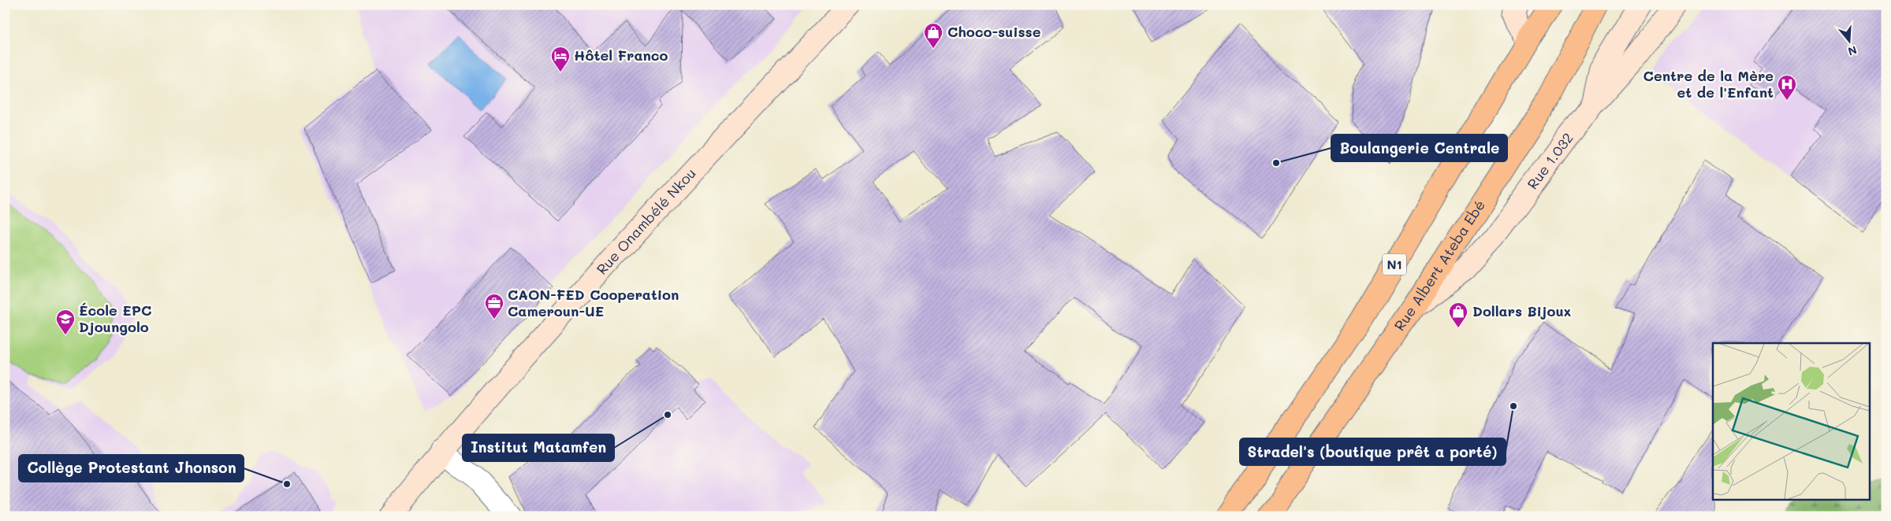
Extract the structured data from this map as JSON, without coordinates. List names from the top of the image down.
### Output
{
  "streets": {
    "highway": ["N1", "Rue Albert Ateba Ebé"],
    "main road": ["Rue 1.032", "Rue Onambélé Nkou"]
  },
  "crossings": [
    ["Rue 1.032", "Rue Albert Ateba Ebé"]
  ],
  "places": {
    "shop": ["Choco-suisse", "Dollars Bijoux"],
    "hotel": ["Hôtel Franco"],
    "hospital": ["Centre de la Mère et de l'Enfant"],
    "other": [
      "Boulangerie Centrale",
      "Stradel's (boutique prêt a porté)",
      "Institut Matamfen",
      "Collège Protestant Jhonson"
    ],
    "office": ["CAON-FED Cooperation Cameroun-UE"],
    "school or university": ["École EPC Djoungolo"]
  },
  "north": "bottom"
}
